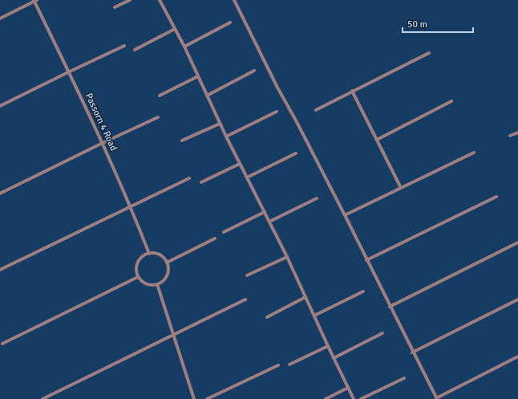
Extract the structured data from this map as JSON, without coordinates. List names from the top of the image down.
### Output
{
  "streets": {
    "street": ["Passorn 4 Road"]
  },
  "scale_bar": "50 m"
}
